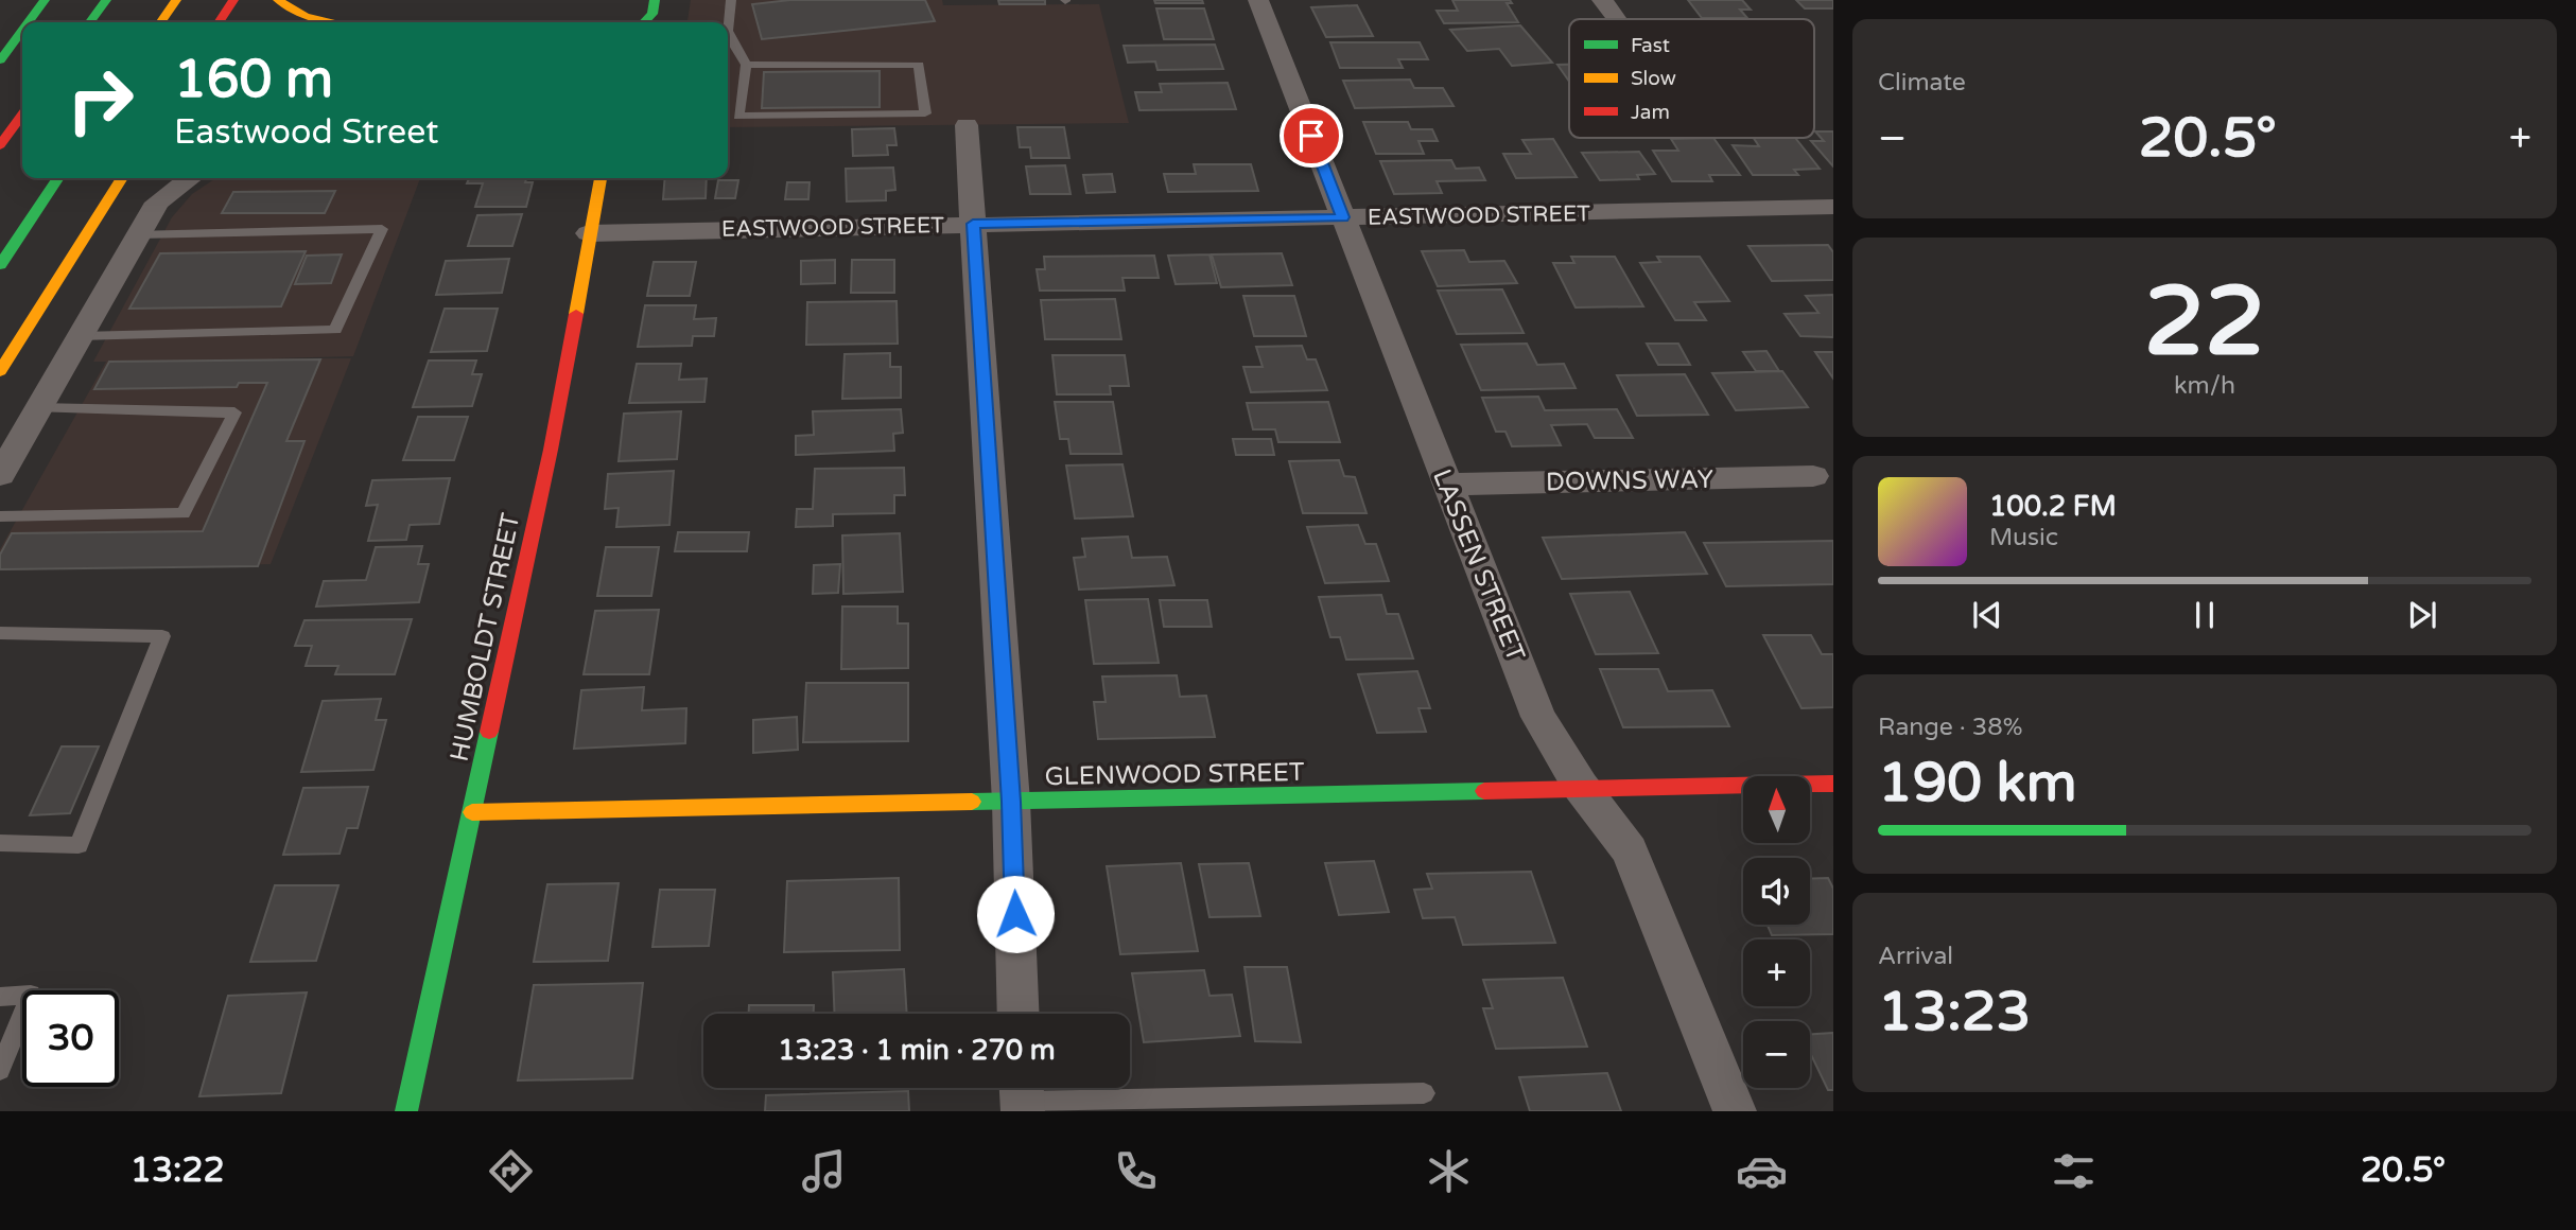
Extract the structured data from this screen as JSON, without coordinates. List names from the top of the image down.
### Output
{
  "streets": {
    "main road": ["HUMBOLDT STREET", "GLENWOOD STREET"],
    "street": ["EASTWOOD STREET", "DOWNS WAY", "LASSEN STREET"]
  },
  "crossings": [
    ["EASTWOOD STREET", "LASSEN STREET"],
    ["EASTWOOD STREET", "HUMBOLDT STREET"],
    ["DOWNS WAY", "LASSEN STREET"],
    ["LASSEN STREET", "GLENWOOD STREET"],
    ["HUMBOLDT STREET", "GLENWOOD STREET"]
  ],
  "legend": ["Fast", "Slow", "Jam"],
  "north": "top",
  "page": {
    "tile": [
      "Climate",
      ["22", "km/h"],
      ["Range · 38%", "190 km"],
      ["Arrival", "13:23"]
    ],
    "turn": ["160 m", "Eastwood Street"],
    "heat": ["−", "20.5°", "+"],
    "song": ["100.2 FM", "Music"],
    "map_buttons": ["+", "−"],
    "limit": "30",
    "trip": "13:23 · 1 min · 270 m",
    "tabs": ["13:22", "20.5°"]
  }
}
